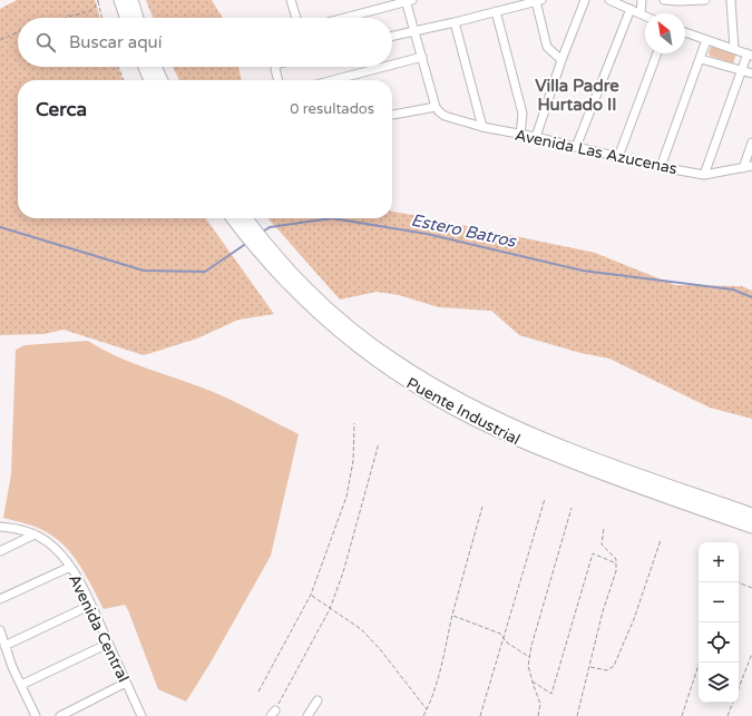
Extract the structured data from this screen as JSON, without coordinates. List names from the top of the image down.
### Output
{
  "streets": {
    "highway": ["Puente Industrial"],
    "street": ["Avenida Las Azucenas", "Avenida Central"]
  },
  "districts": ["Villa Padre Hurtado II"],
  "water": ["Estero Batros"],
  "north": "top left",
  "page": {
    "search": "Buscar aquí",
    "heading": ["Cerca", "0 resultados"],
    "map_buttons": ["+", "−"]
  }
}
